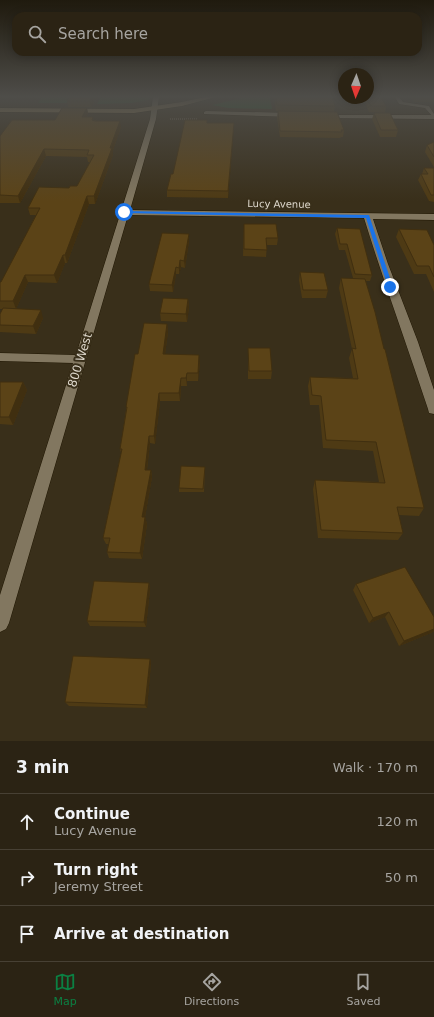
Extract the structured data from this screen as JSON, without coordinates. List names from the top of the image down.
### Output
{
  "streets": {
    "street": ["Lucy Avenue", "800 West"]
  },
  "crossings": [
    ["Lucy Avenue", "800 West"]
  ],
  "north": "bottom",
  "page": {
    "search": "Search here",
    "heading": ["3 min", "Walk · 170 m"],
    "list": [
      ["Continue", "Lucy Avenue", "120 m"],
      ["Turn right", "Jeremy Street", "50 m"],
      "Arrive at destination"
    ],
    "nav": ["Map", "Directions", "Saved"]
  }
}
